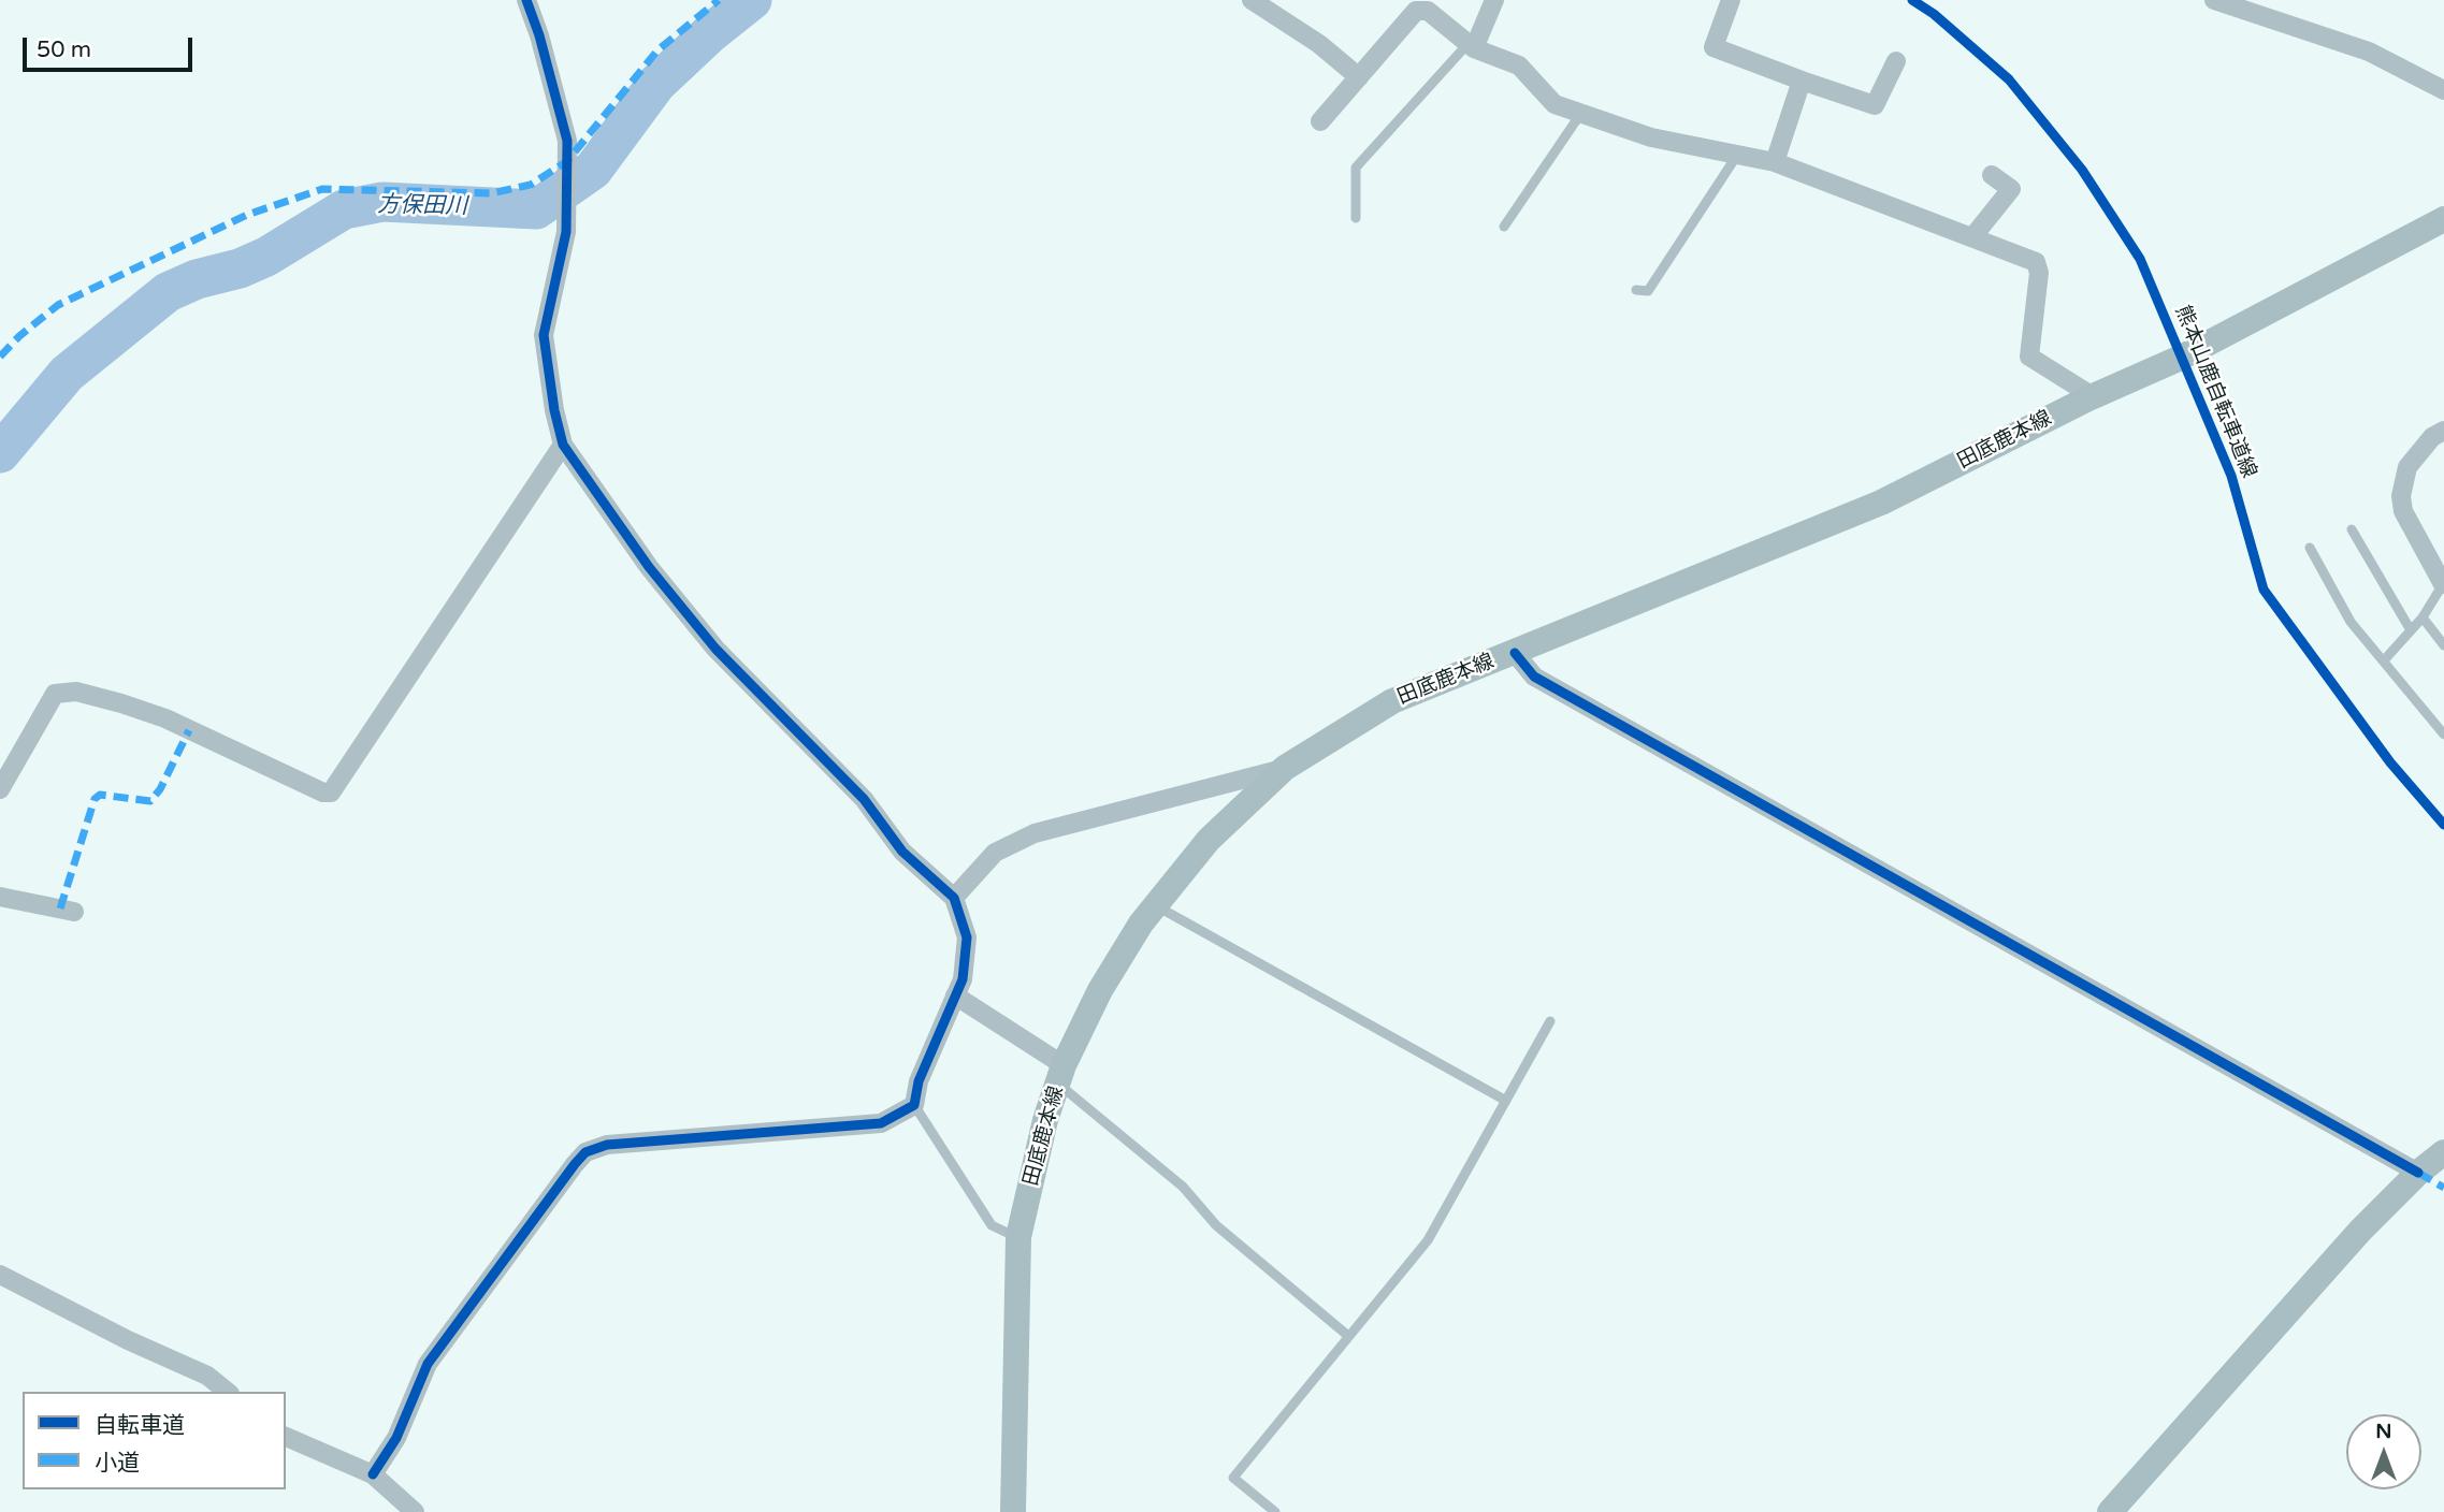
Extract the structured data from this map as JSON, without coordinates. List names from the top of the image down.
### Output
{
  "streets": {
    "main road": ["田底鹿本線"],
    "cycle path": ["熊本山鹿自転車道線"]
  },
  "water": ["方保田川"],
  "legend": ["自転車道", "小道"],
  "scale_bar": "50 m",
  "north": "top"
}
